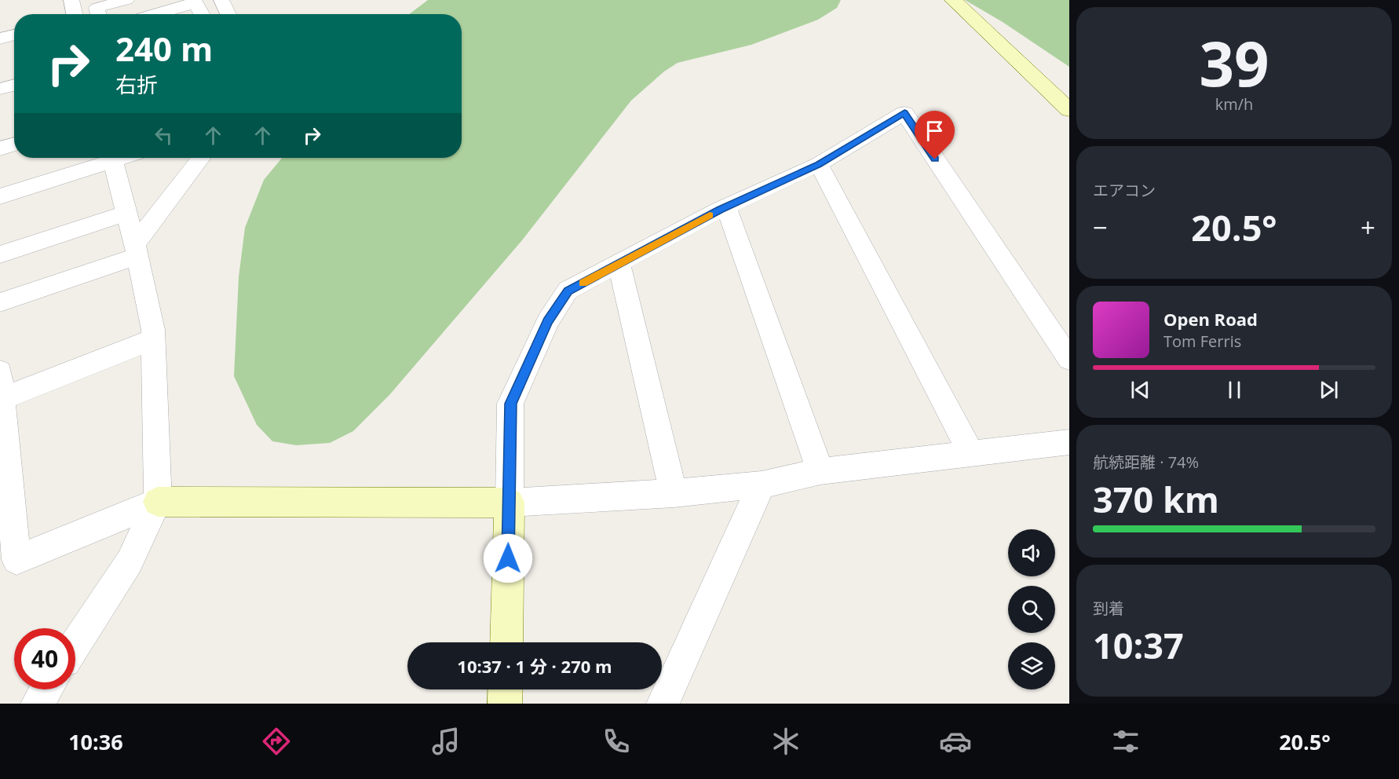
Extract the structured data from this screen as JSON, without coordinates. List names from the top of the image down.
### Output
{
  "page": {
    "tile": [
      ["39", "km/h"],
      "エアコン",
      ["航続距離 · 74%", "370 km"],
      ["到着", "10:37"]
    ],
    "turn": ["240 m", "右折"],
    "heat": ["−", "20.5°", "+"],
    "song": ["Open Road", "Tom Ferris"],
    "limit": "40",
    "trip": "10:37 · 1 分 · 270 m",
    "tabs": ["10:36", "20.5°"]
  }
}
